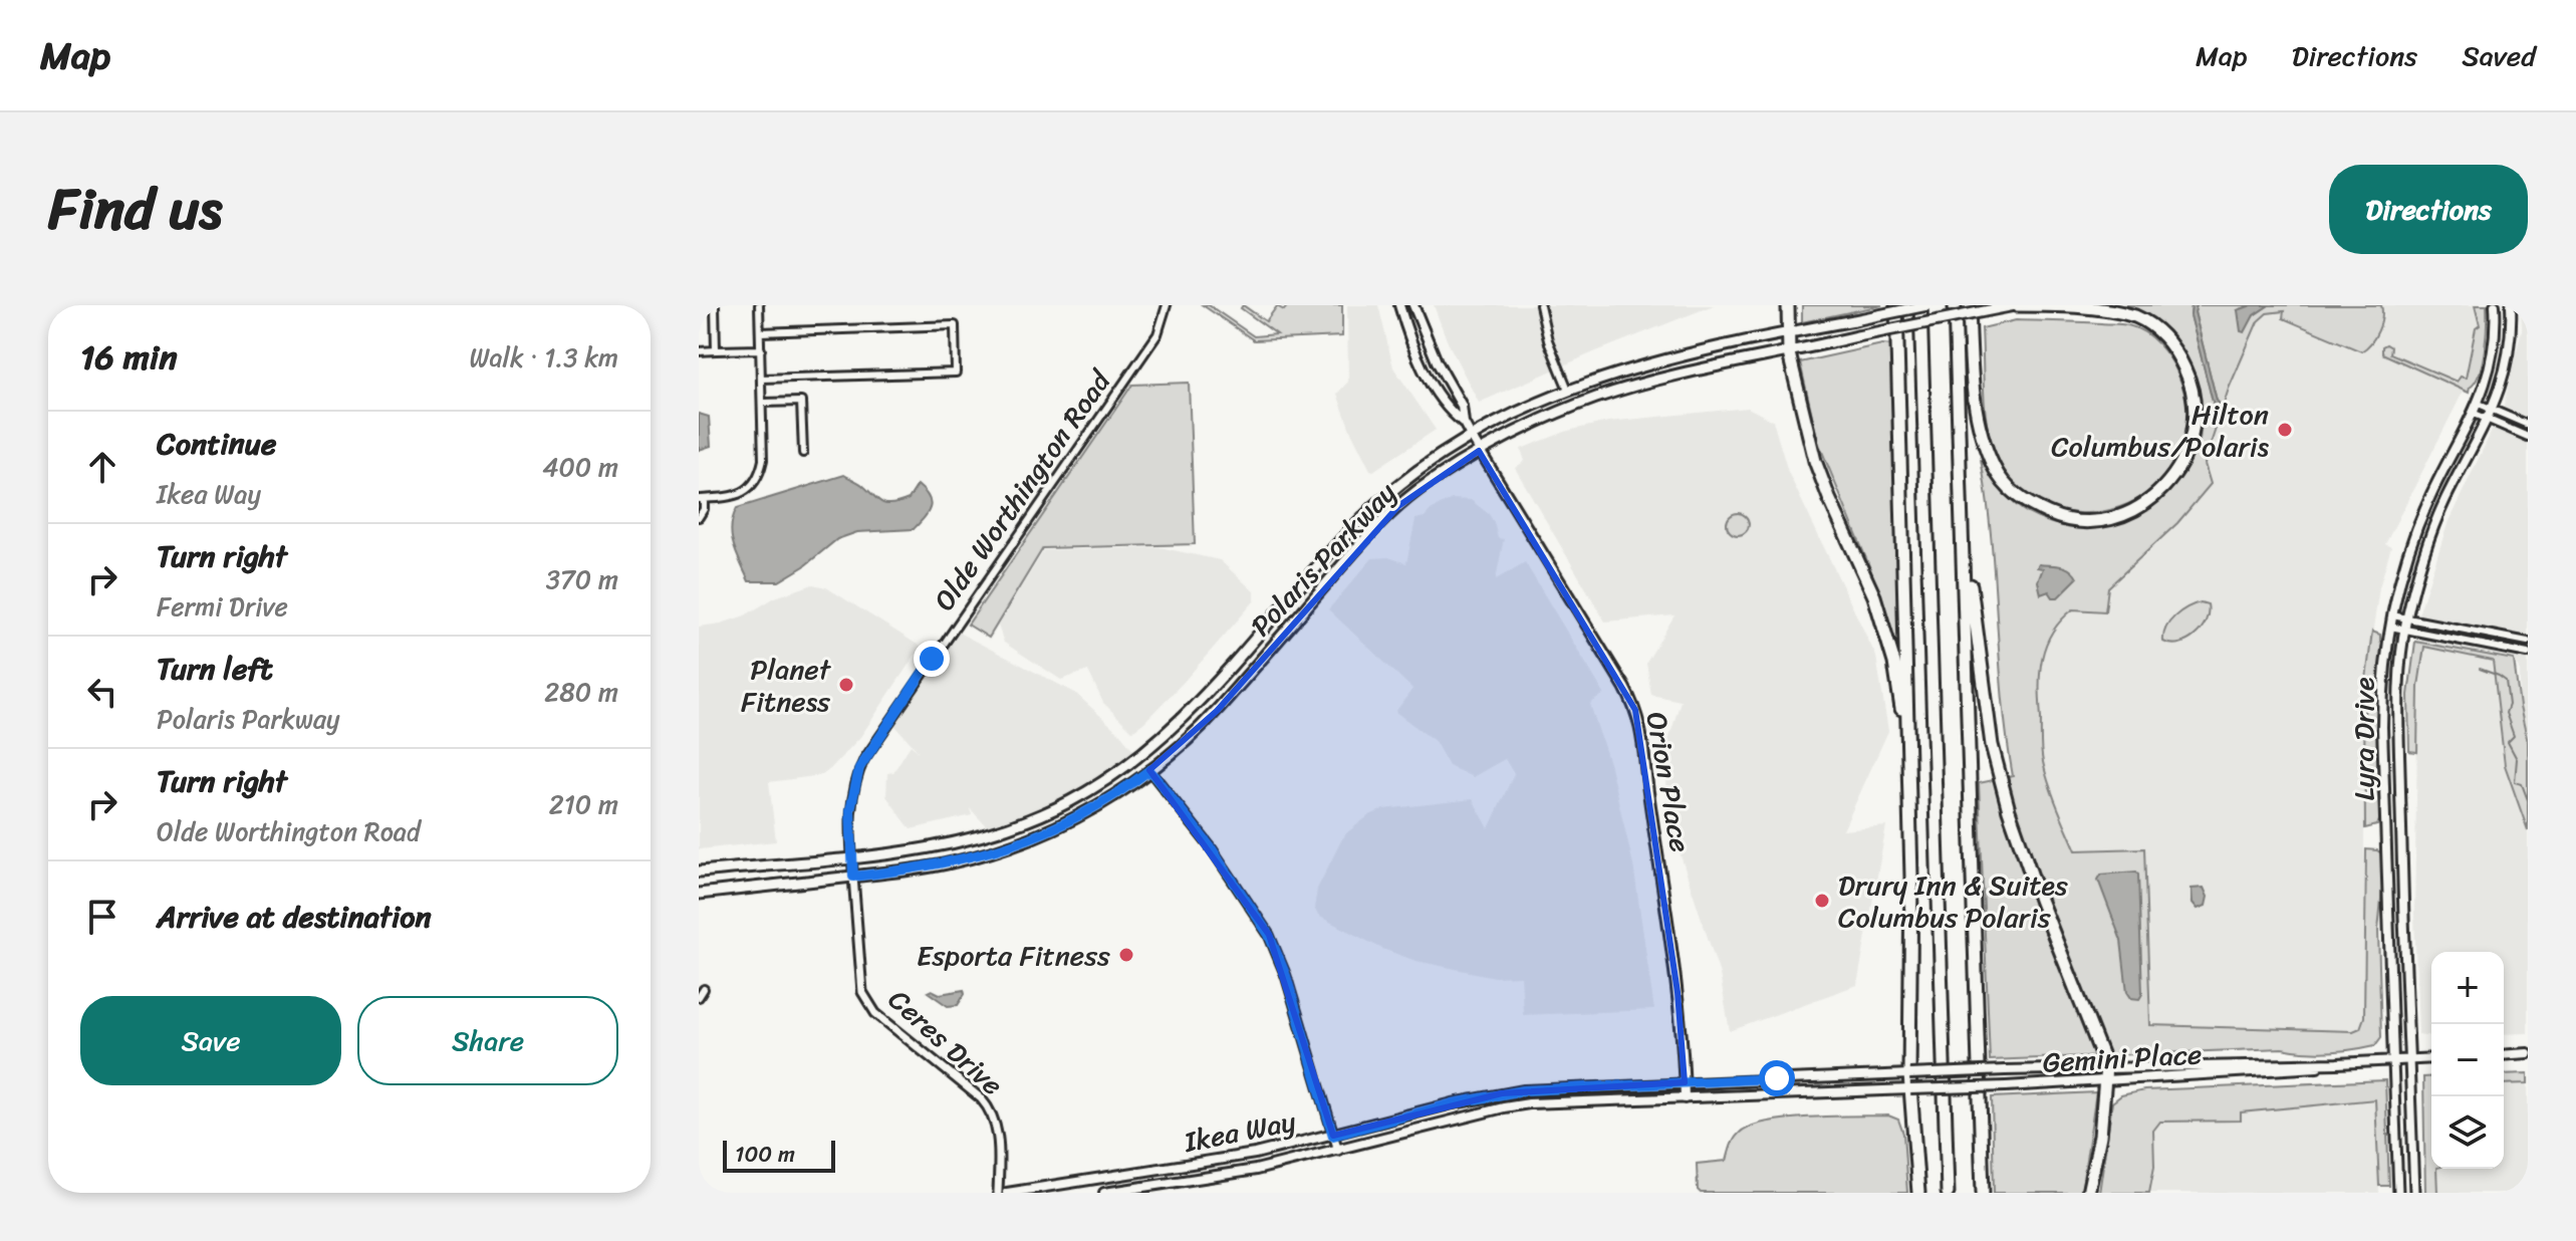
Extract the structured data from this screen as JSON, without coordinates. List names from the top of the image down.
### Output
{
  "streets": {
    "main road": [
      "Polaris Parkway",
      "Lyra Drive",
      "Orion Place",
      "Gemini Place",
      "Ikea Way"
    ],
    "street": ["Olde Worthington Road", "Ceres Drive"]
  },
  "crossings": [
    ["Olde Worthington Road", "Polaris Parkway"],
    ["Olde Worthington Road", "Ceres Drive"],
    ["Polaris Parkway", "Orion Place"],
    ["Polaris Parkway", "Ceres Drive"],
    ["Lyra Drive", "Gemini Place"],
    ["Orion Place", "Ikea Way"],
    ["Gemini Place", "Ikea Way"]
  ],
  "places": [
    "Hilton Columbus/Polaris",
    "Planet Fitness",
    "Drury Inn & Suites Columbus Polaris",
    "Esporta Fitness"
  ],
  "scale_bar": "100 m",
  "page": {
    "header": "Map",
    "nav": ["Map", "Directions", "Saved"],
    "title": "Find us",
    "buttons": [
      "Directions",
      ["Save", "Share"]
    ],
    "heading": ["16 min", "Walk · 1.3 km"],
    "list": [
      ["Continue", "Ikea Way", "400 m"],
      ["Turn right", "Fermi Drive", "370 m"],
      ["Turn left", "Polaris Parkway", "280 m"],
      ["Turn right", "Olde Worthington Road", "210 m"],
      "Arrive at destination"
    ],
    "map_buttons": ["+", "−"],
    "scale": "100 m"
  }
}
